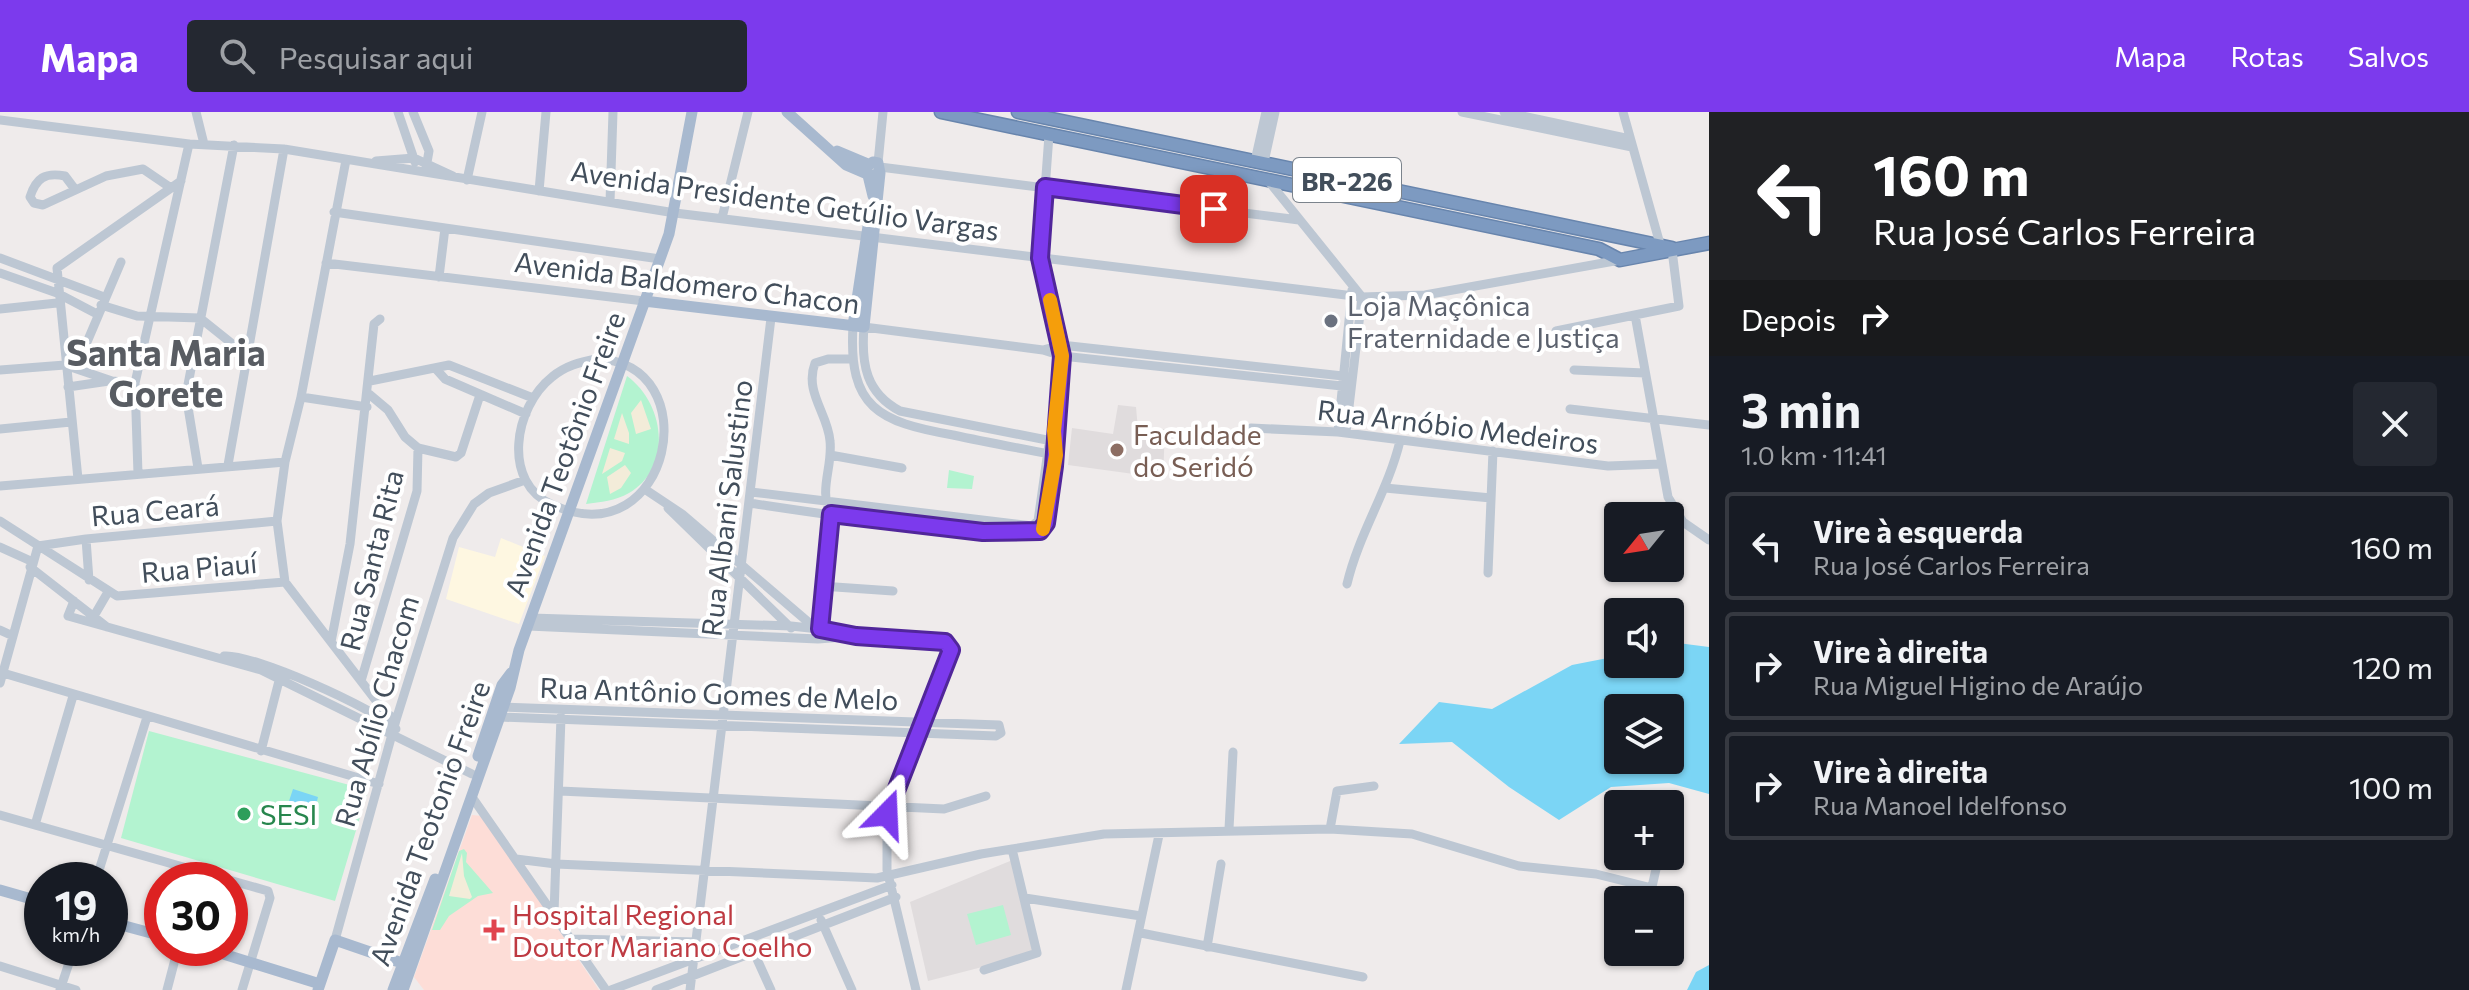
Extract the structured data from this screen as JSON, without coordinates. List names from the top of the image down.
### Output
{
  "streets": {
    "highway": ["BR-226", "Avenida Presidente Getúlio Vargas"],
    "main road": [
      "Avenida Baldomero Chacon",
      "Avenida Teotônio Freire",
      "Rua Abílio Chacom",
      "Avenida Teotonio Freire"
    ],
    "street": [
      "Rua Arnóbio Medeiros",
      "Rua Albani Salustino",
      "Rua Ceará",
      "Rua Santa Rita",
      "Rua Piauí",
      "Rua Antônio Gomes de Melo"
    ]
  },
  "crossings": [
    ["BR-226", "Avenida Presidente Getúlio Vargas"],
    ["Avenida Presidente Getúlio Vargas", "Avenida Teotônio Freire"],
    ["Avenida Baldomero Chacon", "Avenida Teotônio Freire"],
    ["Avenida Baldomero Chacon", "Rua Albani Salustino"],
    ["Avenida Teotônio Freire", "Avenida Teotonio Freire"],
    ["Rua Albani Salustino", "Rua Antônio Gomes de Melo"],
    ["Rua Ceará", "Rua Piauí"],
    ["Rua Antônio Gomes de Melo", "Avenida Teotonio Freire"]
  ],
  "districts": ["Santa Maria Gorete"],
  "places": {
    "other": ["Loja Maçônica Fraternidade e Justiça", "Faculdade do Seridó", "SESI"],
    "health": ["Hospital Regional Doutor Mariano Coelho"]
  },
  "north": "bottom left",
  "page": {
    "header": "Mapa",
    "search": "Pesquisar aqui",
    "nav": ["Mapa", "Rotas", "Salvos"],
    "turn": ["160 m", "Rua José Carlos Ferreira"],
    "then": "Depois",
    "heading": ["3 min", "1.0 km · 11:41"],
    "list": [
      {
        "name": "Vire à esquerda",
        "note": "Rua José Carlos Ferreira",
        "value": "160 m"
      },
      {
        "name": "Vire à direita",
        "note": "Rua Miguel Higino de Araújo",
        "value": "120 m"
      },
      {
        "name": "Vire à direita",
        "note": "Rua Manoel Idelfonso",
        "value": "100 m"
      }
    ],
    "map_buttons": ["+", "−"],
    "speed": "19 km/h",
    "limit": "30"
  }
}
